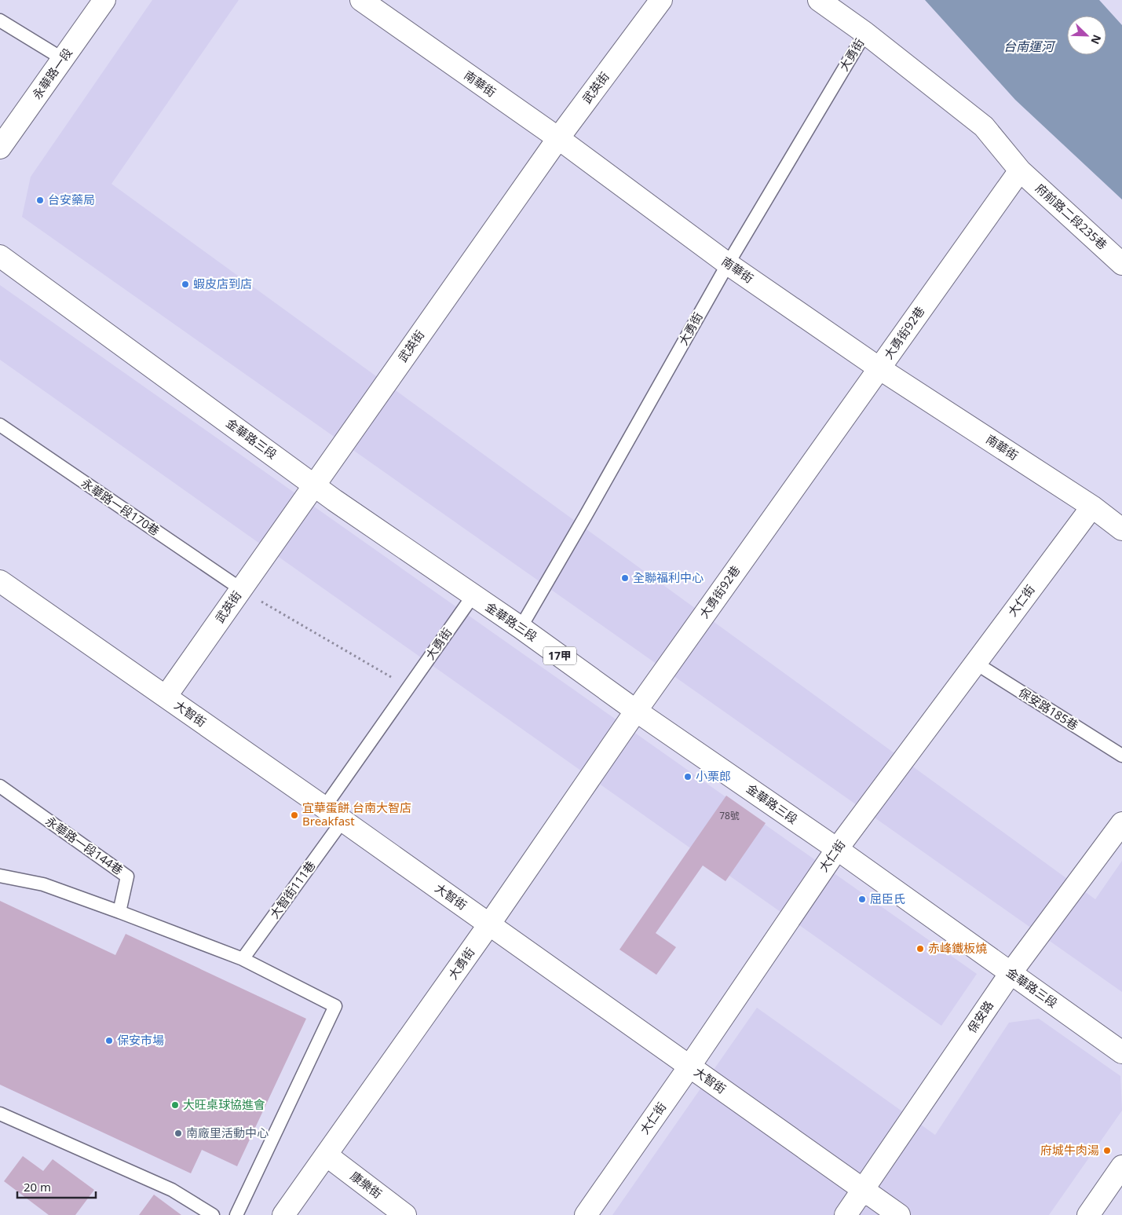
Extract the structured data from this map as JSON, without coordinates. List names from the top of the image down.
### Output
{
  "streets": {
    "street": [
      "大勇街",
      "永華路一段",
      "南華街",
      "武英街",
      "府前路二段235巷",
      "大勇街92巷",
      "金華路三段",
      "大仁街",
      "17甲",
      "大智街",
      "保安路",
      "康樂街"
    ],
    "lane": [
      "永華路一段170巷",
      "保安路185巷",
      "永華路一段144巷",
      "大智街111巷"
    ]
  },
  "crossings": [
    ["大勇街", "南華街"],
    ["大勇街", "大勇街92巷"],
    ["大勇街", "金華路三段"],
    ["大勇街", "大智街"],
    ["大勇街", "康樂街"],
    ["南華街", "武英街"],
    ["南華街", "大勇街92巷"],
    ["南華街", "大仁街"],
    ["武英街", "金華路三段"],
    ["武英街", "永華路一段170巷"],
    ["武英街", "大智街"],
    ["府前路二段235巷", "大勇街92巷"],
    ["大勇街92巷", "金華路三段"],
    ["金華路三段", "大仁街"],
    ["金華路三段", "保安路"],
    ["大仁街", "保安路185巷"],
    ["大仁街", "大智街"],
    ["大智街", "大智街111巷"],
    ["大智街", "保安路"]
  ],
  "water": ["台南運河"],
  "places": [
    "台安藥局",
    "蝦皮店到店",
    "全聯福利中心",
    "小栗郎",
    "宜華蛋餅 台南大智店 Breakfast",
    "屈臣氏",
    "赤峰鐵板燒",
    "保安市場",
    "大旺桌球協進會",
    "南廠里活動中心",
    "府城牛肉湯"
  ],
  "house_numbers": ["78號"],
  "scale_bar": "20 m",
  "north": "bottom right"
}
